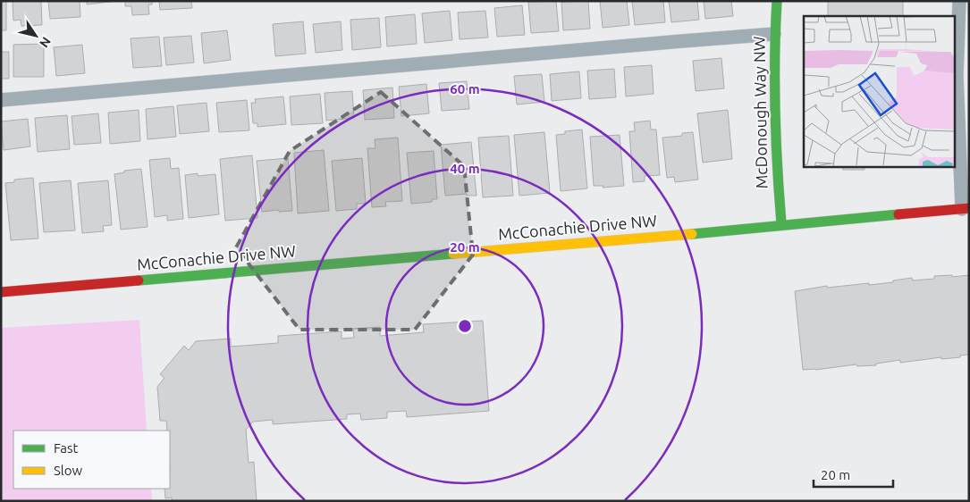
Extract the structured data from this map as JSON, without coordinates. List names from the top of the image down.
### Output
{
  "streets": {
    "street": ["McDonough Way NW", "McConachie Drive NW"]
  },
  "crossings": [
    ["McDonough Way NW", "McConachie Drive NW"]
  ],
  "legend": ["Fast", "Slow"],
  "scale_bar": "20 m",
  "north": "bottom right",
  "rings": ["60 m", "40 m", "20 m"]
}
